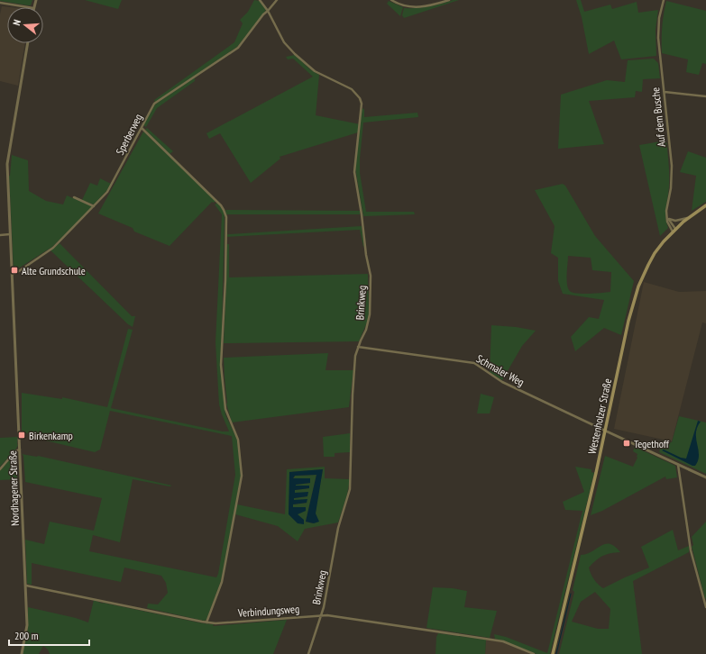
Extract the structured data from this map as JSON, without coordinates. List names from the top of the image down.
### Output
{
  "streets": {
    "main road": ["Westenholzer Straße"],
    "street": [
      "Auf dem Busche",
      "Sperberweg",
      "Brinkweg",
      "Schmaler Weg",
      "Nordhagener Straße",
      "Verbindungsweg"
    ]
  },
  "crossings": [
    ["Sperberweg", "Brinkweg"],
    ["Sperberweg", "Nordhagener Straße"],
    ["Brinkweg", "Schmaler Weg"],
    ["Brinkweg", "Verbindungsweg"],
    ["Schmaler Weg", "Westenholzer Straße"],
    ["Nordhagener Straße", "Verbindungsweg"]
  ],
  "places": {
    "transit": ["Alte Grundschule", "Birkenkamp", "Tegethoff"]
  },
  "scale_bar": "200 m",
  "north": "left"
}
